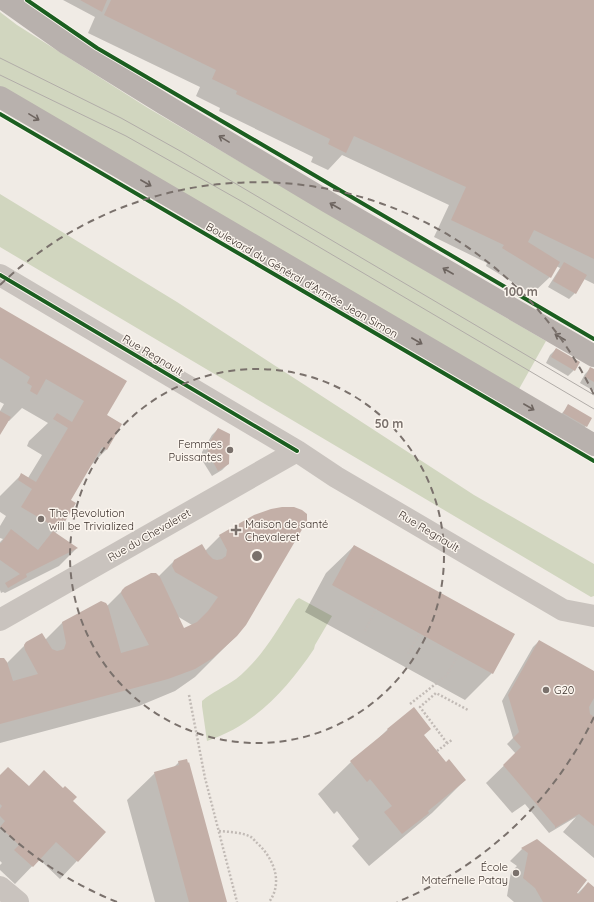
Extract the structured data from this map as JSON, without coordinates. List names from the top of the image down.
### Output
{
  "streets": {
    "main road": ["Boulevard du Général d'Armée Jean Simon"],
    "street": ["Rue Regnault", "Rue du Chevaleret"]
  },
  "crossings": [
    ["Rue Regnault", "Rue du Chevaleret"]
  ],
  "places": {
    "other": [
      "Femmes Puissantes",
      "The Revolution will be Trivialized",
      "G20",
      "École Maternelle Patay"
    ],
    "health": ["Maison de santé Chevaleret"]
  },
  "rings": ["100 m", "50 m"]
}
